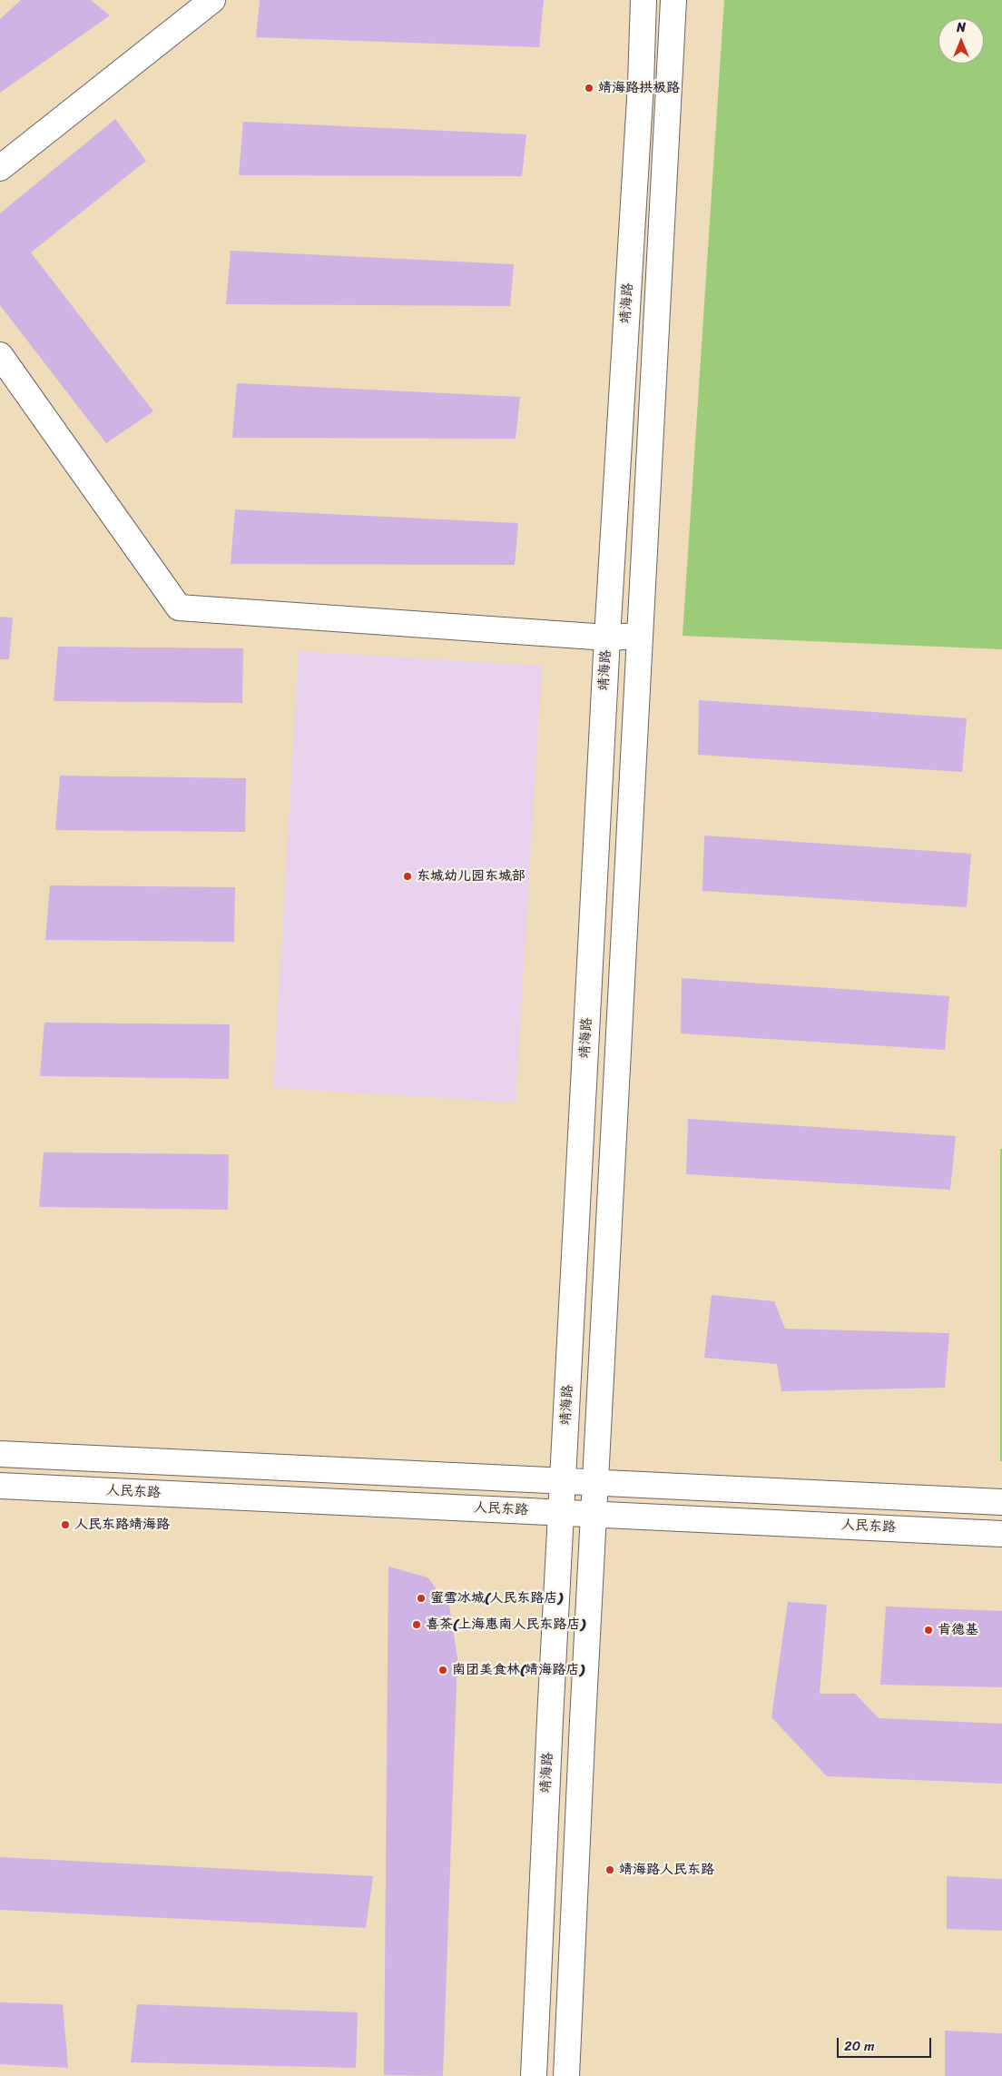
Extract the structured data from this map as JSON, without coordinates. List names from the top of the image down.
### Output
{
  "streets": {
    "main road": ["靖海路", "人民东路"]
  },
  "crossings": [
    ["靖海路", "人民东路"]
  ],
  "places": [
    "靖海路拱极路",
    "东城幼儿园东城部",
    "人民东路靖海路",
    "蜜雪冰城(人民东路店)",
    "喜茶(上海惠南人民东路店)",
    "肯德基",
    "南团美食林(靖海路店)",
    "靖海路人民东路"
  ],
  "scale_bar": "20 m",
  "north": "top"
}
